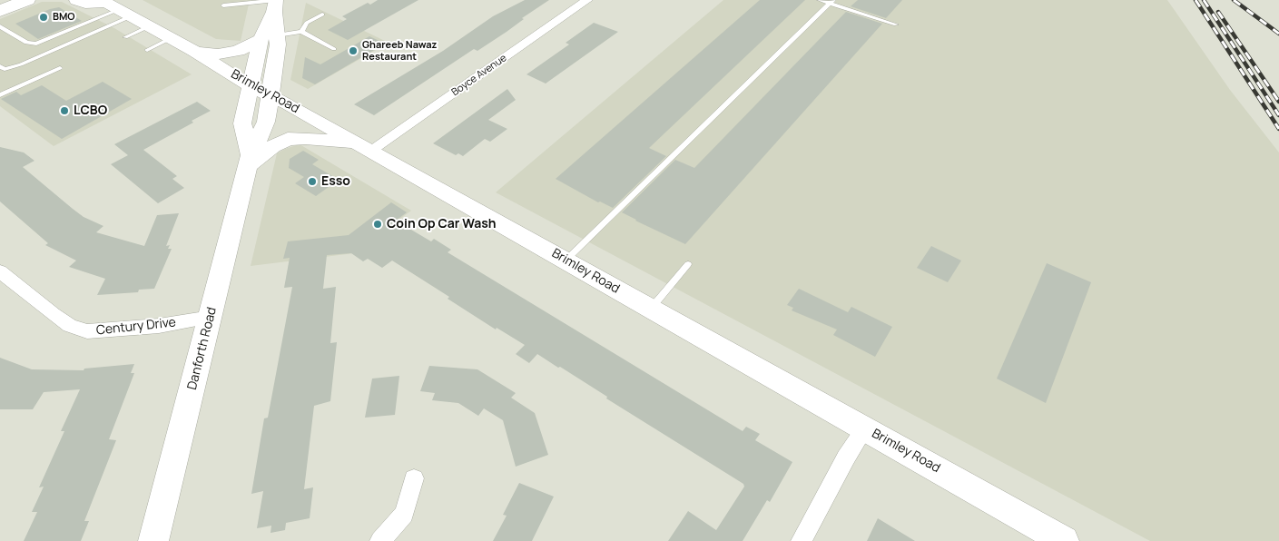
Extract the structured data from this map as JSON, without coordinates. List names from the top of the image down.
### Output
{
  "streets": {
    "main road": ["Brimley Road", "Danforth Road"],
    "street": ["Boyce Avenue", "Century Drive"]
  },
  "crossings": [
    ["Boyce Avenue", "Brimley Road"],
    ["Brimley Road", "Danforth Road"],
    ["Century Drive", "Danforth Road"]
  ],
  "places": [
    "BMO",
    "Ghareeb Nawaz Restaurant",
    "LCBO",
    "Esso",
    "Coin Op Car Wash"
  ]
}
